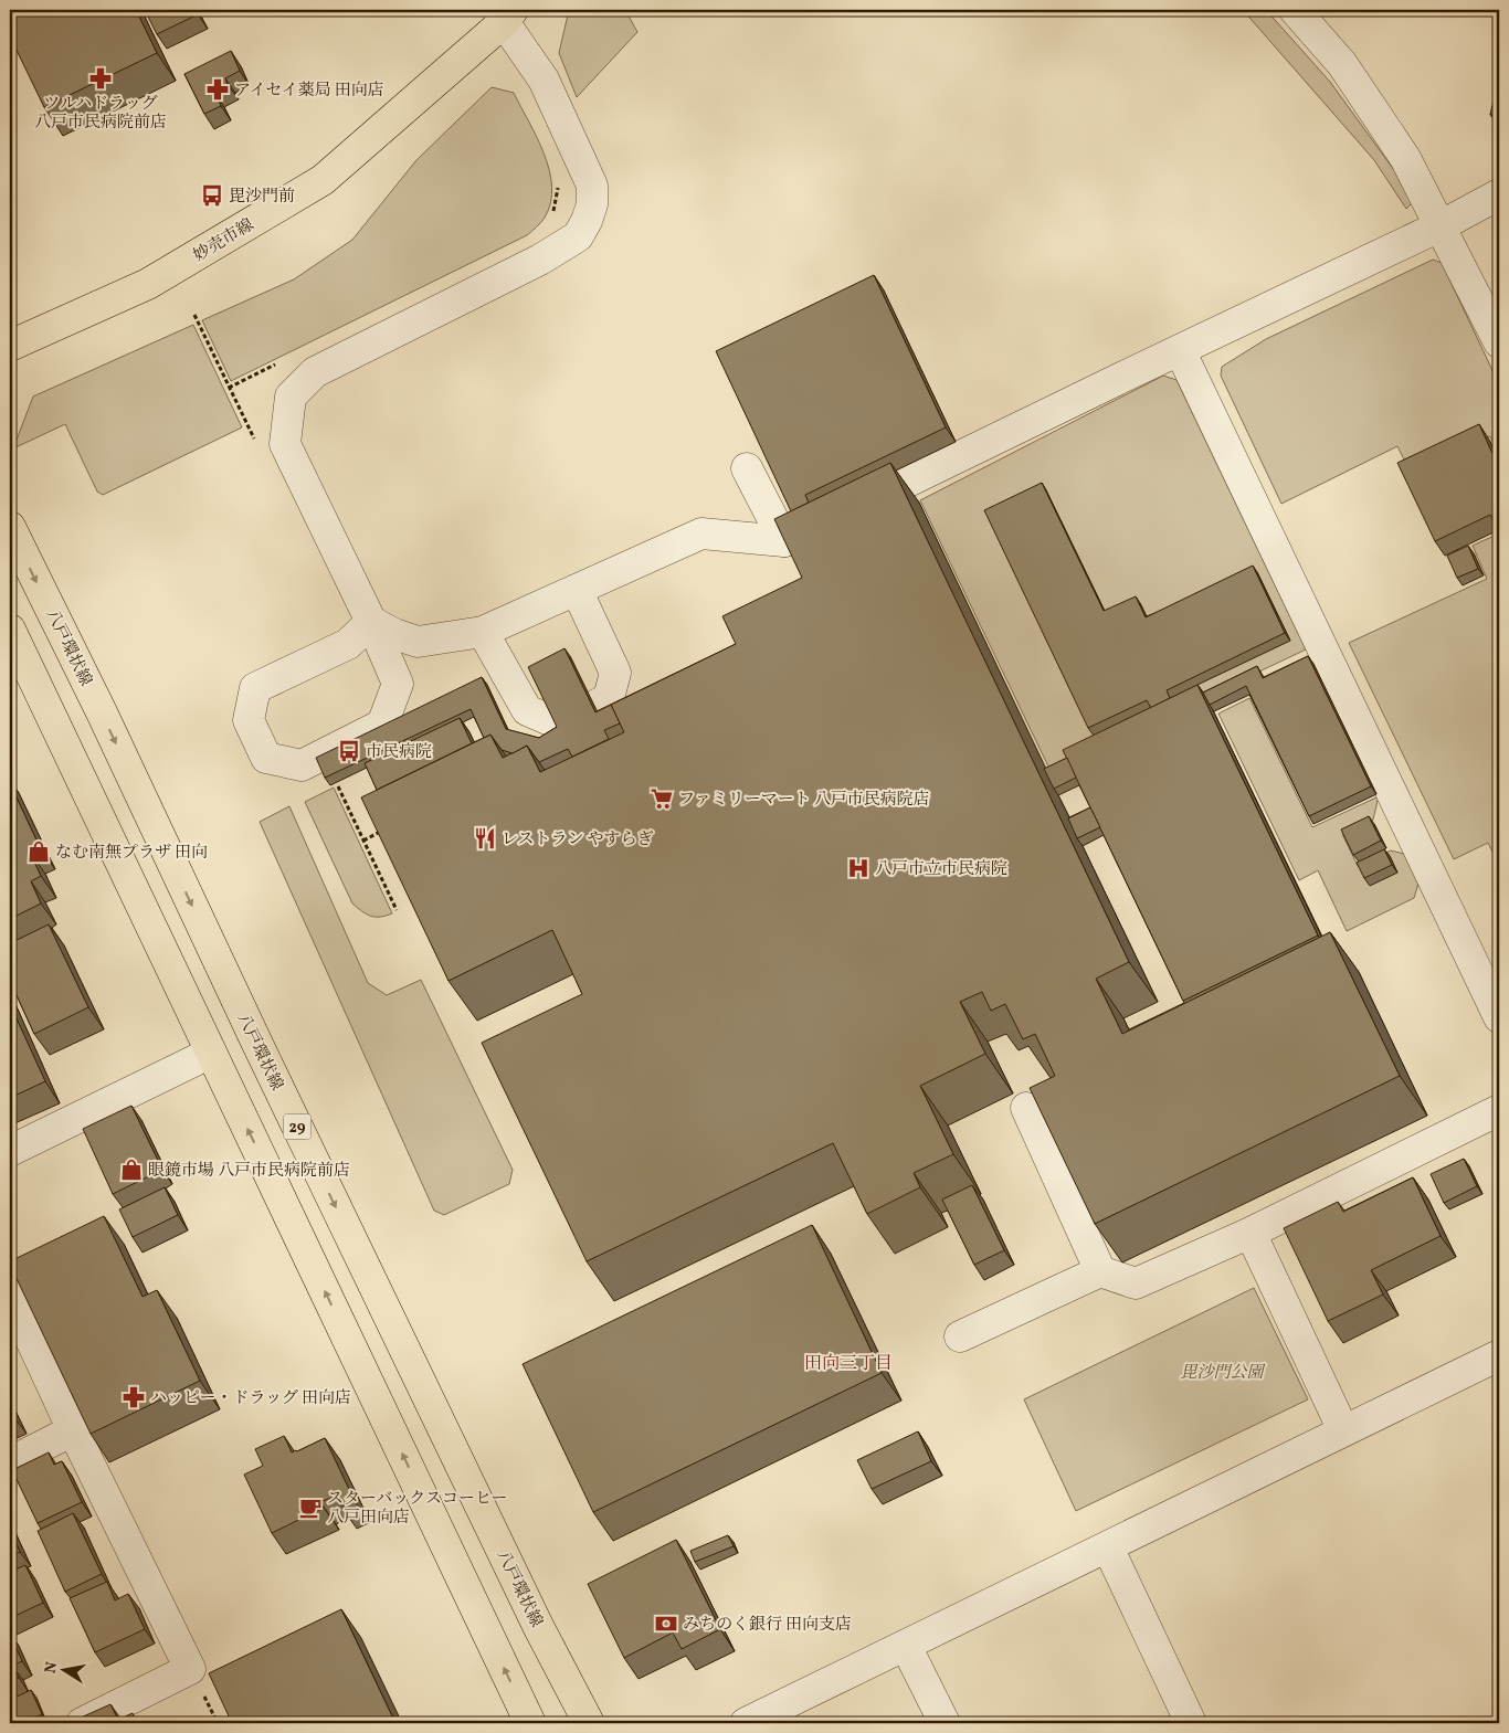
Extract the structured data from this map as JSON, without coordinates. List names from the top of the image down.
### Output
{
  "streets": {
    "main road": ["妙売市線", "八戸環状線", "29"]
  },
  "districts": ["田向三丁目"],
  "parks": ["毘沙門公園"],
  "places": {
    "pharmacy": ["ツルハドラッグ 八戸市民病院前店", "アイセイ薬局 田向店", "ハッピー・ドラッグ 田向店"],
    "bus stop": ["毘沙門前", "市民病院"],
    "supermarket": ["ファミリーマート 八戸市民病院店"],
    "restaurant": ["レストラン やすらぎ"],
    "shop": ["なむ南無プラザ 田向", "眼鏡市場 八戸市民病院前店"],
    "hospital": ["八戸市立市民病院"],
    "cafe": ["スターバックスコーヒー 八戸田向店"],
    "bank": ["みちのく銀行 田向支店"]
  },
  "north": "left"
}
